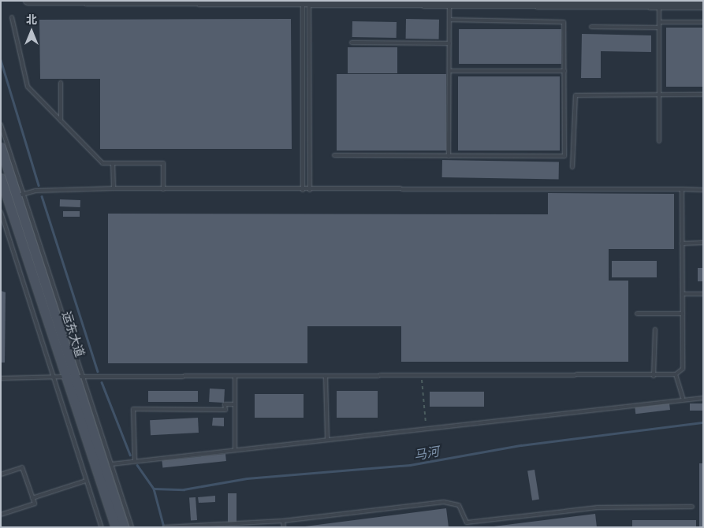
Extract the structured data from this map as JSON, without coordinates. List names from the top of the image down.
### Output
{
  "streets": {
    "main road": ["运东大道"]
  },
  "water": ["马河"],
  "north": "top"
}
